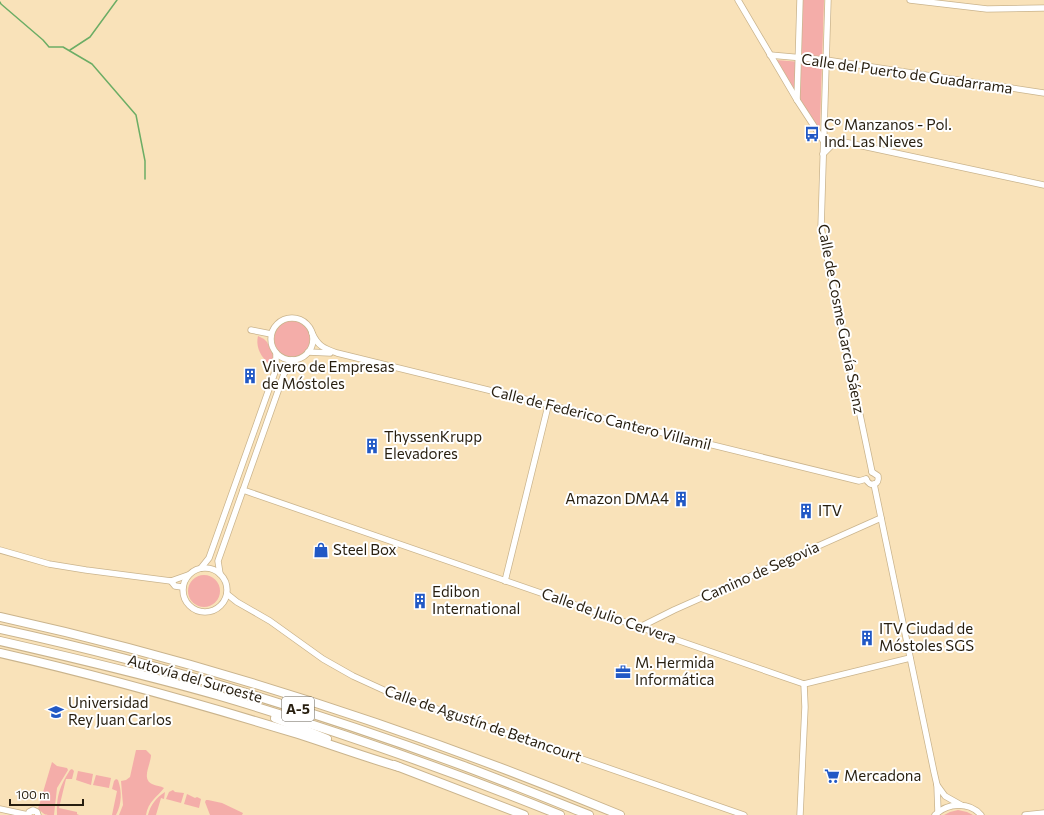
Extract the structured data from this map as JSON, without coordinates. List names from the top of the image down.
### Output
{
  "streets": {
    "highway": ["Autovía del Suroeste", "A-5"],
    "street": [
      "Calle del Puerto de Guadarrama",
      "Calle de Cosme García Sáenz",
      "Calle de Federico Cantero Villamil",
      "Camino de Segovia",
      "Calle de Julio Cervera",
      "Calle de Agustín de Betancourt"
    ]
  },
  "crossings": [
    ["Calle del Puerto de Guadarrama", "Calle de Cosme García Sáenz"],
    ["Calle de Cosme García Sáenz", "Calle de Federico Cantero Villamil"],
    ["Camino de Segovia", "Calle de Julio Cervera"]
  ],
  "places": {
    "bus stop": ["Cº Manzanos - Pol. Ind. Las Nieves"],
    "building": [
      "Vivero de Empresas de Móstoles",
      "ThyssenKrupp Elevadores",
      "Amazon DMA4",
      "ITV",
      "Edibon International",
      "ITV Ciudad de Móstoles SGS"
    ],
    "shop": ["Steel Box"],
    "office": ["M. Hermida Informática"],
    "school or university": ["Universidad Rey Juan Carlos"],
    "supermarket": ["Mercadona"]
  },
  "scale_bar": "100 m"
}
